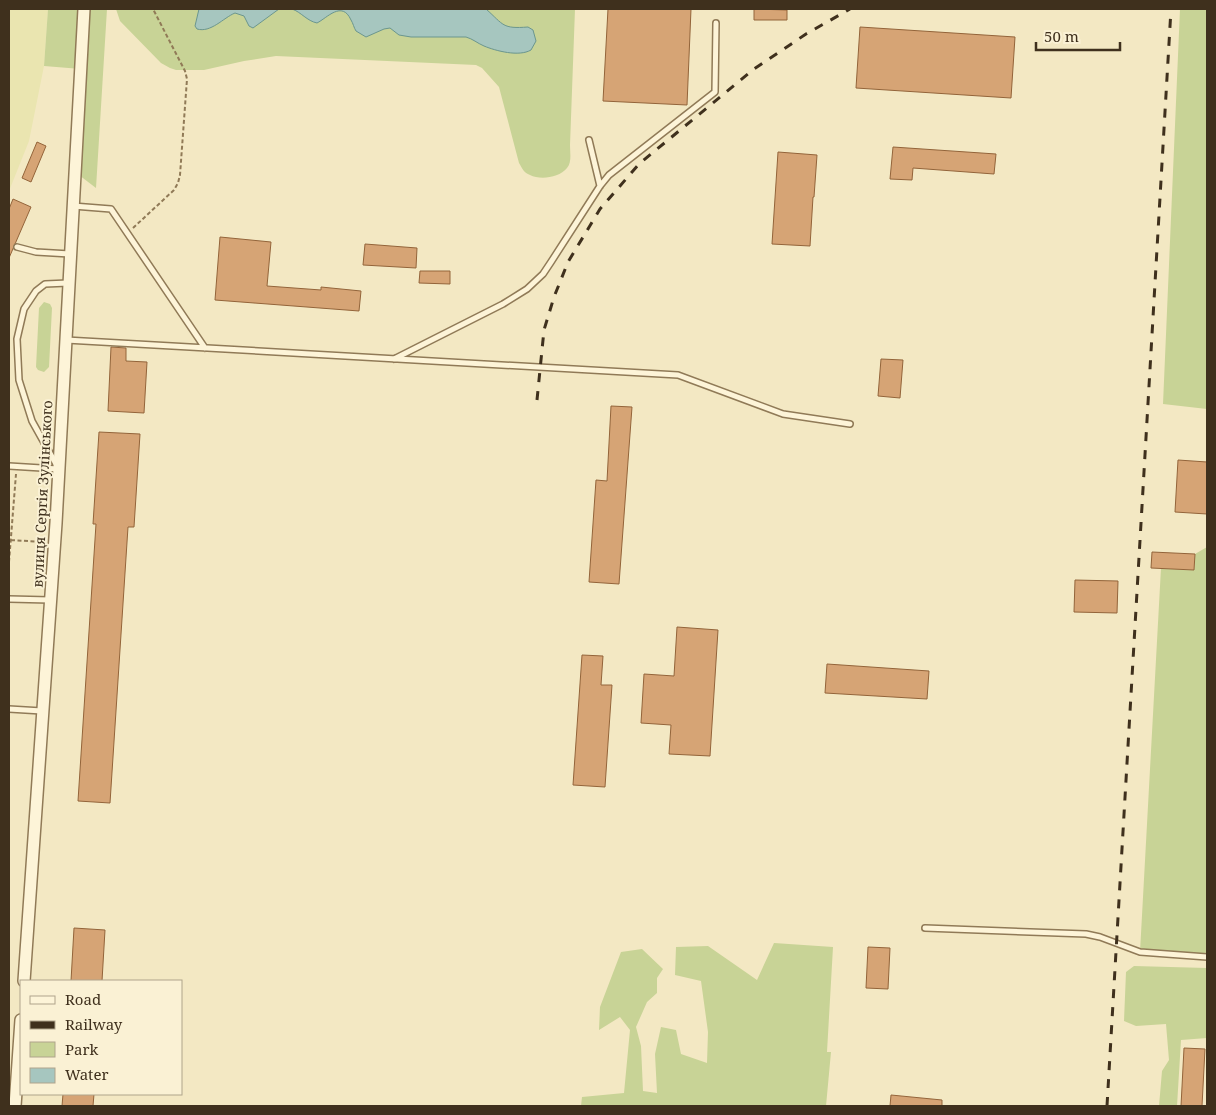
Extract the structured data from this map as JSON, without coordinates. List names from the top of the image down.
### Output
{
  "streets": {
    "street": ["вулиця Сергія Зулінського"]
  },
  "legend": [
    "Road",
    "Railway",
    "Park",
    "Water"
  ],
  "scale_bar": "50 m"
}
